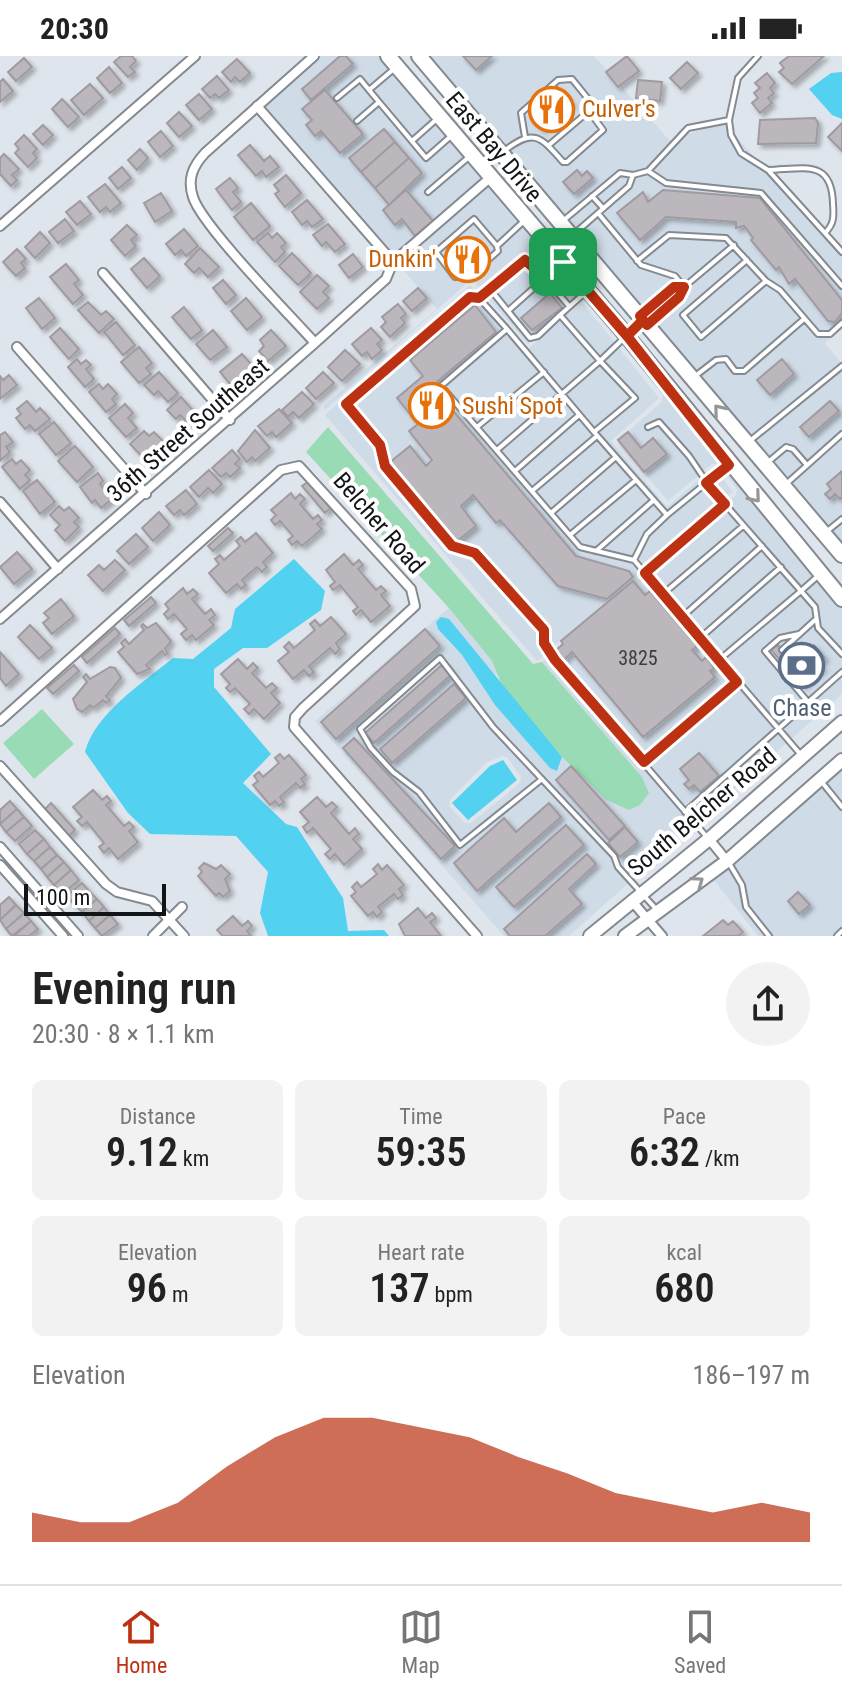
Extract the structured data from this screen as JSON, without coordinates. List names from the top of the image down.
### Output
{
  "streets": {
    "main road": ["East Bay Drive", "South Belcher Road"],
    "street": ["36th Street Southeast", "Belcher Road"]
  },
  "crossings": [
    ["East Bay Drive", "36th Street Southeast"]
  ],
  "places": {
    "restaurant": ["Culver's", "Dunkin'", "Sushi Spot"],
    "bank": ["Chase"]
  },
  "house_numbers": ["3825"],
  "scale_bar": "100 m",
  "page": {
    "status": "20:30",
    "scale": "100 m",
    "heading": ["Evening run", "20:30 · 8 × 1.1 km"],
    "stats": [
      ["Distance", "9.12 km"],
      ["Time", "59:35"],
      ["Pace", "6:32 /km"],
      ["Elevation", "96 m"],
      ["Heart rate", "137 bpm"],
      ["kcal", "680"]
    ],
    "chart": ["Elevation", "186–197 m"],
    "tabs": ["Home", "Map", "Saved"]
  }
}
